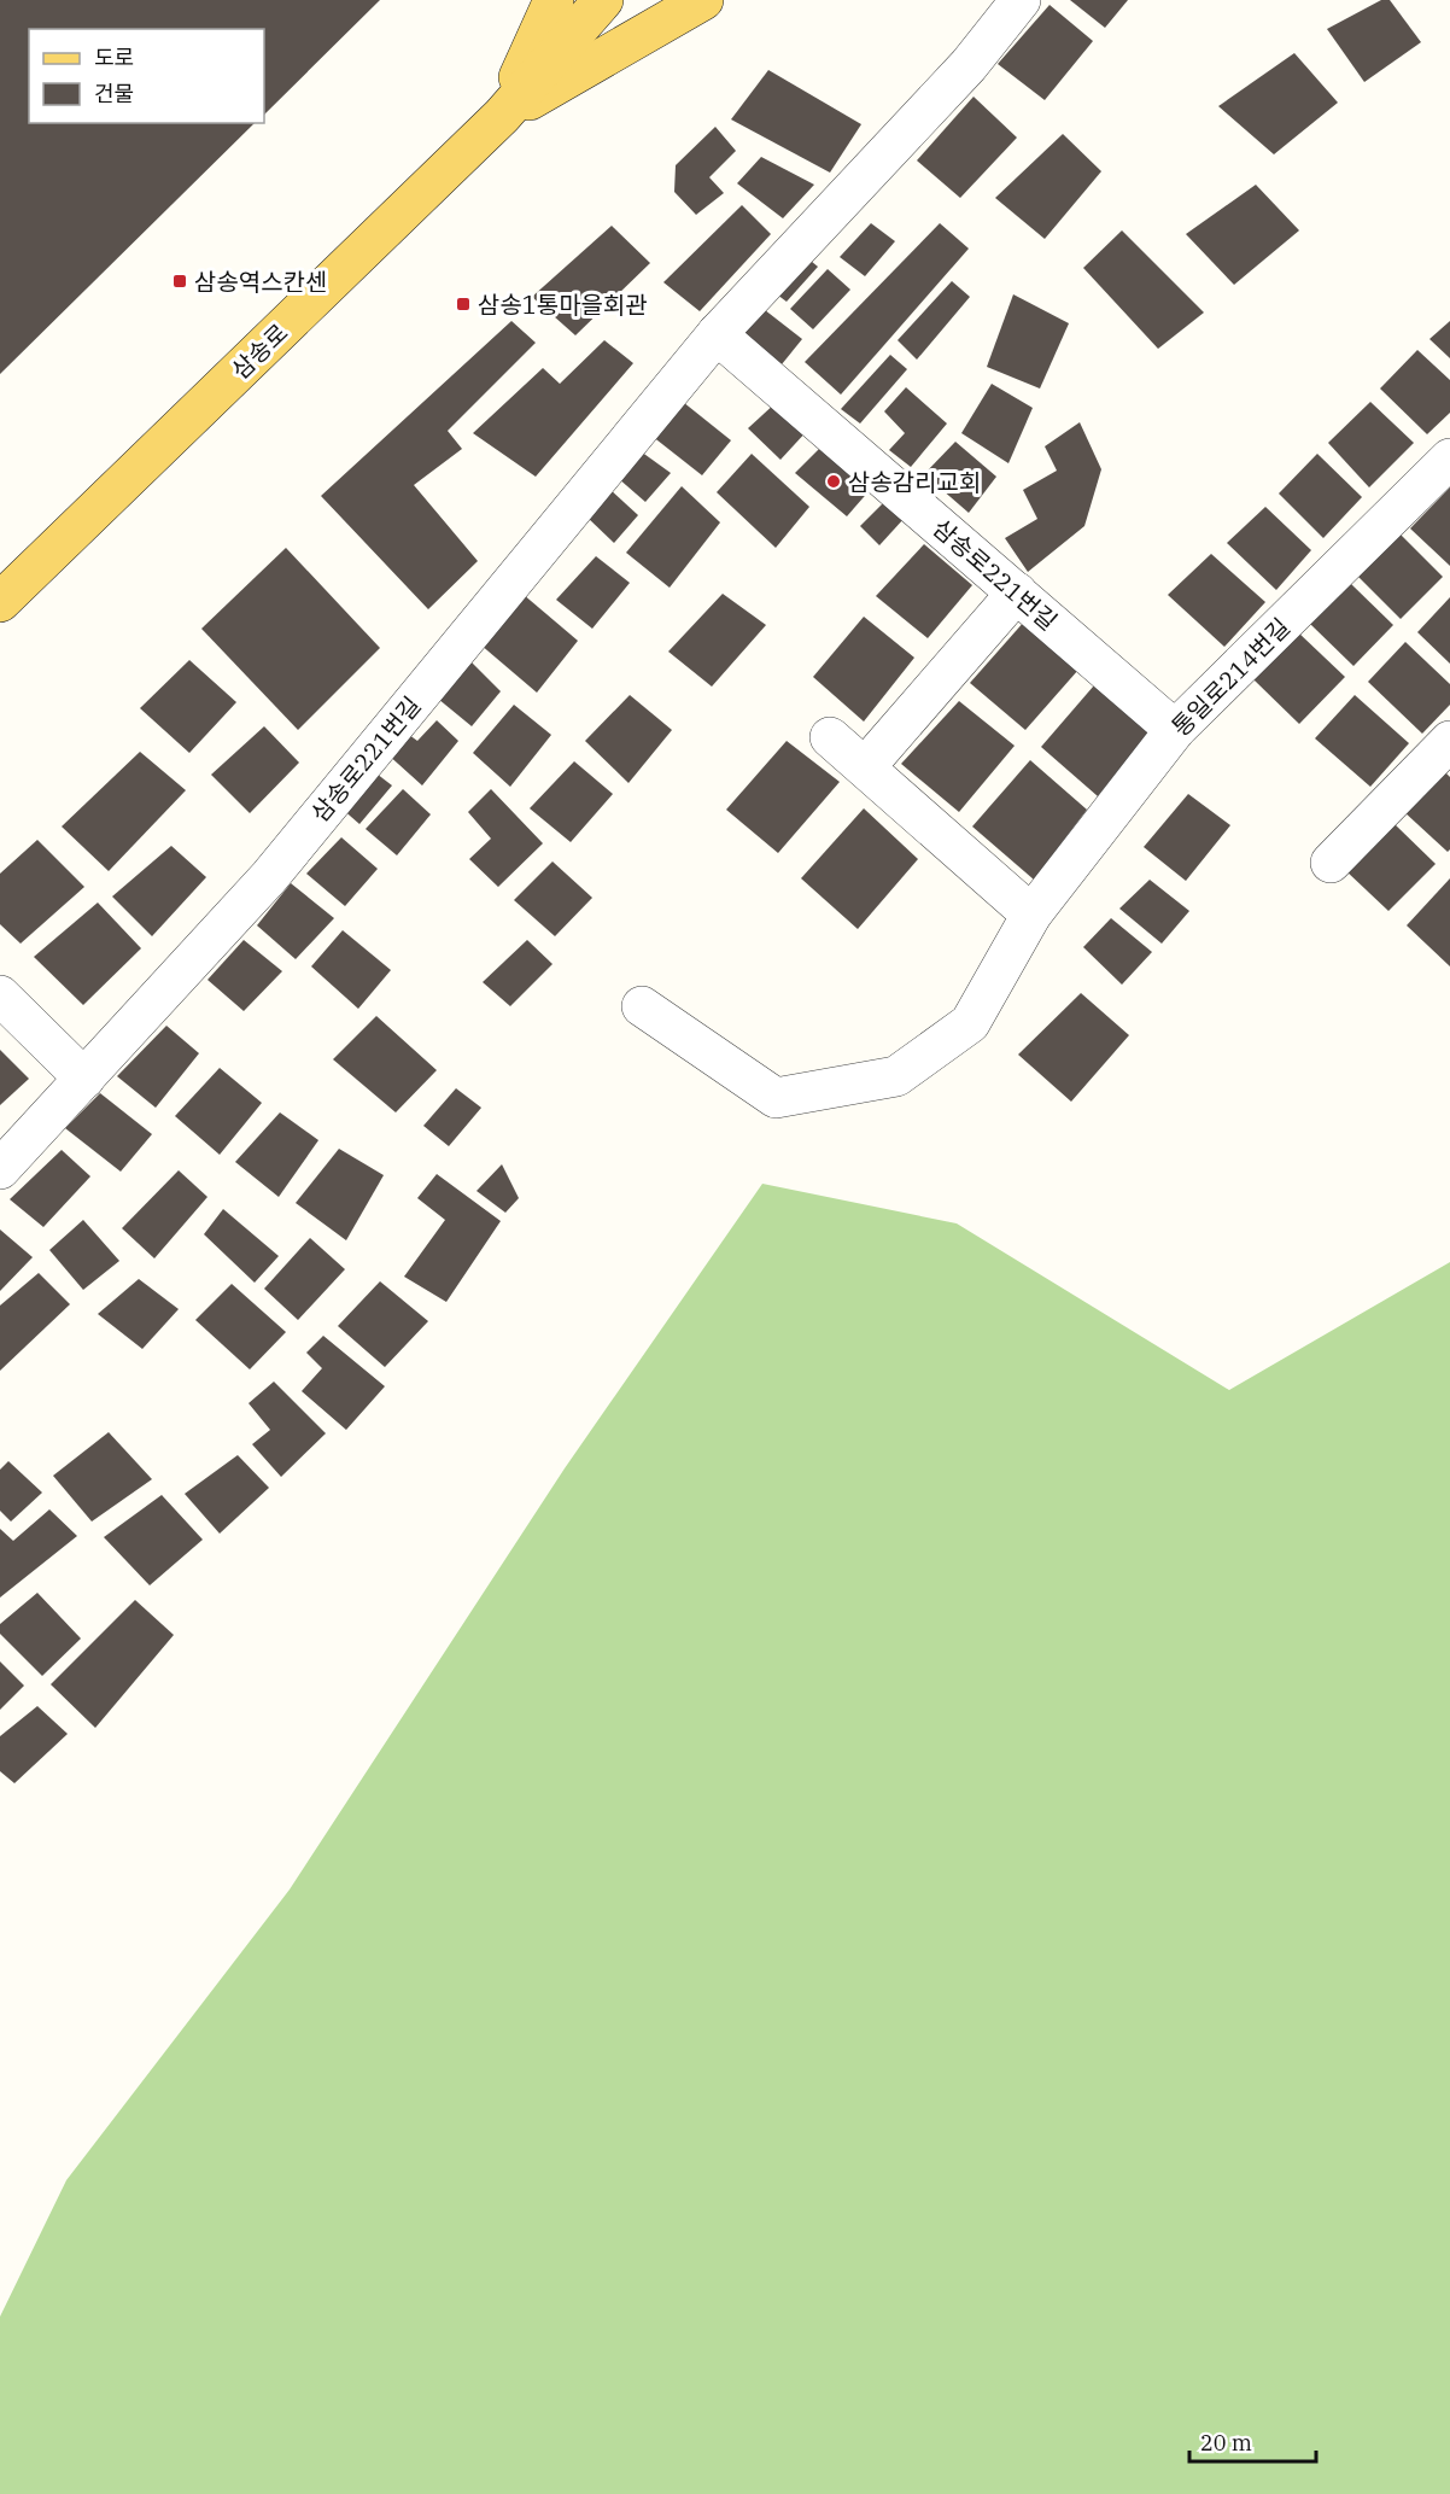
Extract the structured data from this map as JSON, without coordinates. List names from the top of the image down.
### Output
{
  "streets": {
    "main road": ["삼송로"],
    "street": ["삼송로221번길", "통일로214번길"]
  },
  "crossings": [
    ["삼송로221번길", "통일로214번길"]
  ],
  "places": {
    "transit": ["삼송역스칸센", "삼송1통마을회관"],
    "other": ["삼송감리교회"]
  },
  "legend": ["도로", "건물"],
  "scale_bar": "20 m"
}
